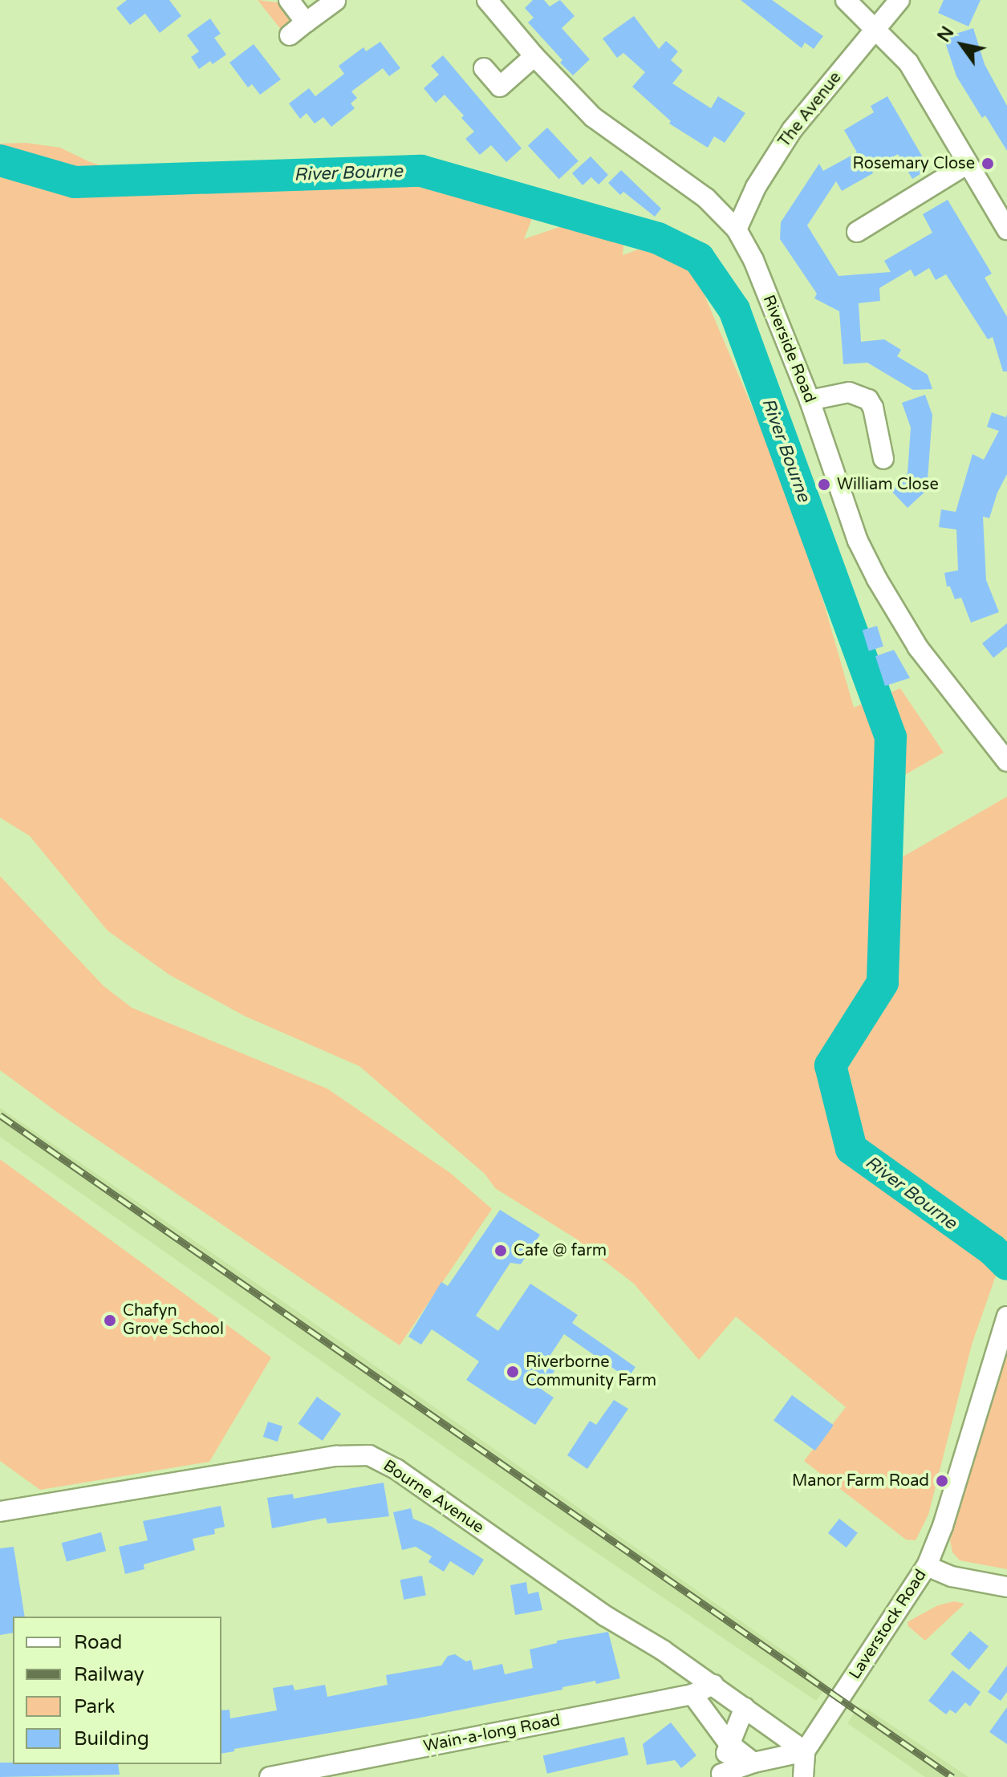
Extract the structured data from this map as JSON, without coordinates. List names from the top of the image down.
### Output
{
  "streets": {
    "street": [
      "The Avenue",
      "Riverside Road",
      "Bourne Avenue",
      "Laverstock Road",
      "Wain-a-long Road"
    ]
  },
  "crossings": [
    ["The Avenue", "Riverside Road"],
    ["Bourne Avenue", "Laverstock Road"],
    ["Bourne Avenue", "Wain-a-long Road"]
  ],
  "water": ["River Bourne"],
  "places": [
    "Rosemary Close",
    "William Close",
    "Cafe @ farm",
    "Chafyn Grove School",
    "Riverborne Community Farm",
    "Manor Farm Road"
  ],
  "legend": [
    "Road",
    "Railway",
    "Park",
    "Building"
  ],
  "north": "top left"
}
